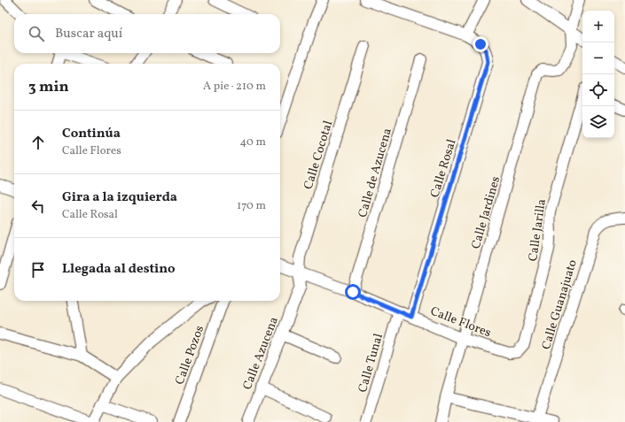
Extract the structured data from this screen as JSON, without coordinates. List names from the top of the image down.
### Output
{
  "streets": {
    "street": [
      "Calle Cocotal",
      "Calle Rosal",
      "Calle de Azucena",
      "Calle Jardines",
      "Calle Jarilla",
      "Calle Guanajuato",
      "Calle Flores",
      "Calle Azucena",
      "Calle Pozos",
      "Calle Tunal"
    ]
  },
  "crossings": [
    ["Calle Cocotal", "Calle Flores"],
    ["Calle Cocotal", "Calle Azucena"],
    ["Calle Rosal", "Calle Flores"],
    ["Calle de Azucena", "Calle Flores"],
    ["Calle Jardines", "Calle Flores"],
    ["Calle Jarilla", "Calle Flores"],
    ["Calle Flores", "Calle Azucena"],
    ["Calle Flores", "Calle Tunal"]
  ],
  "page": {
    "map_buttons": ["+", "−"],
    "search": "Buscar aquí",
    "heading": ["3 min", "A pie · 210 m"],
    "list": [
      ["Continúa", "Calle Flores", "40 m"],
      ["Gira a la izquierda", "Calle Rosal", "170 m"],
      "Llegada al destino"
    ]
  }
}
